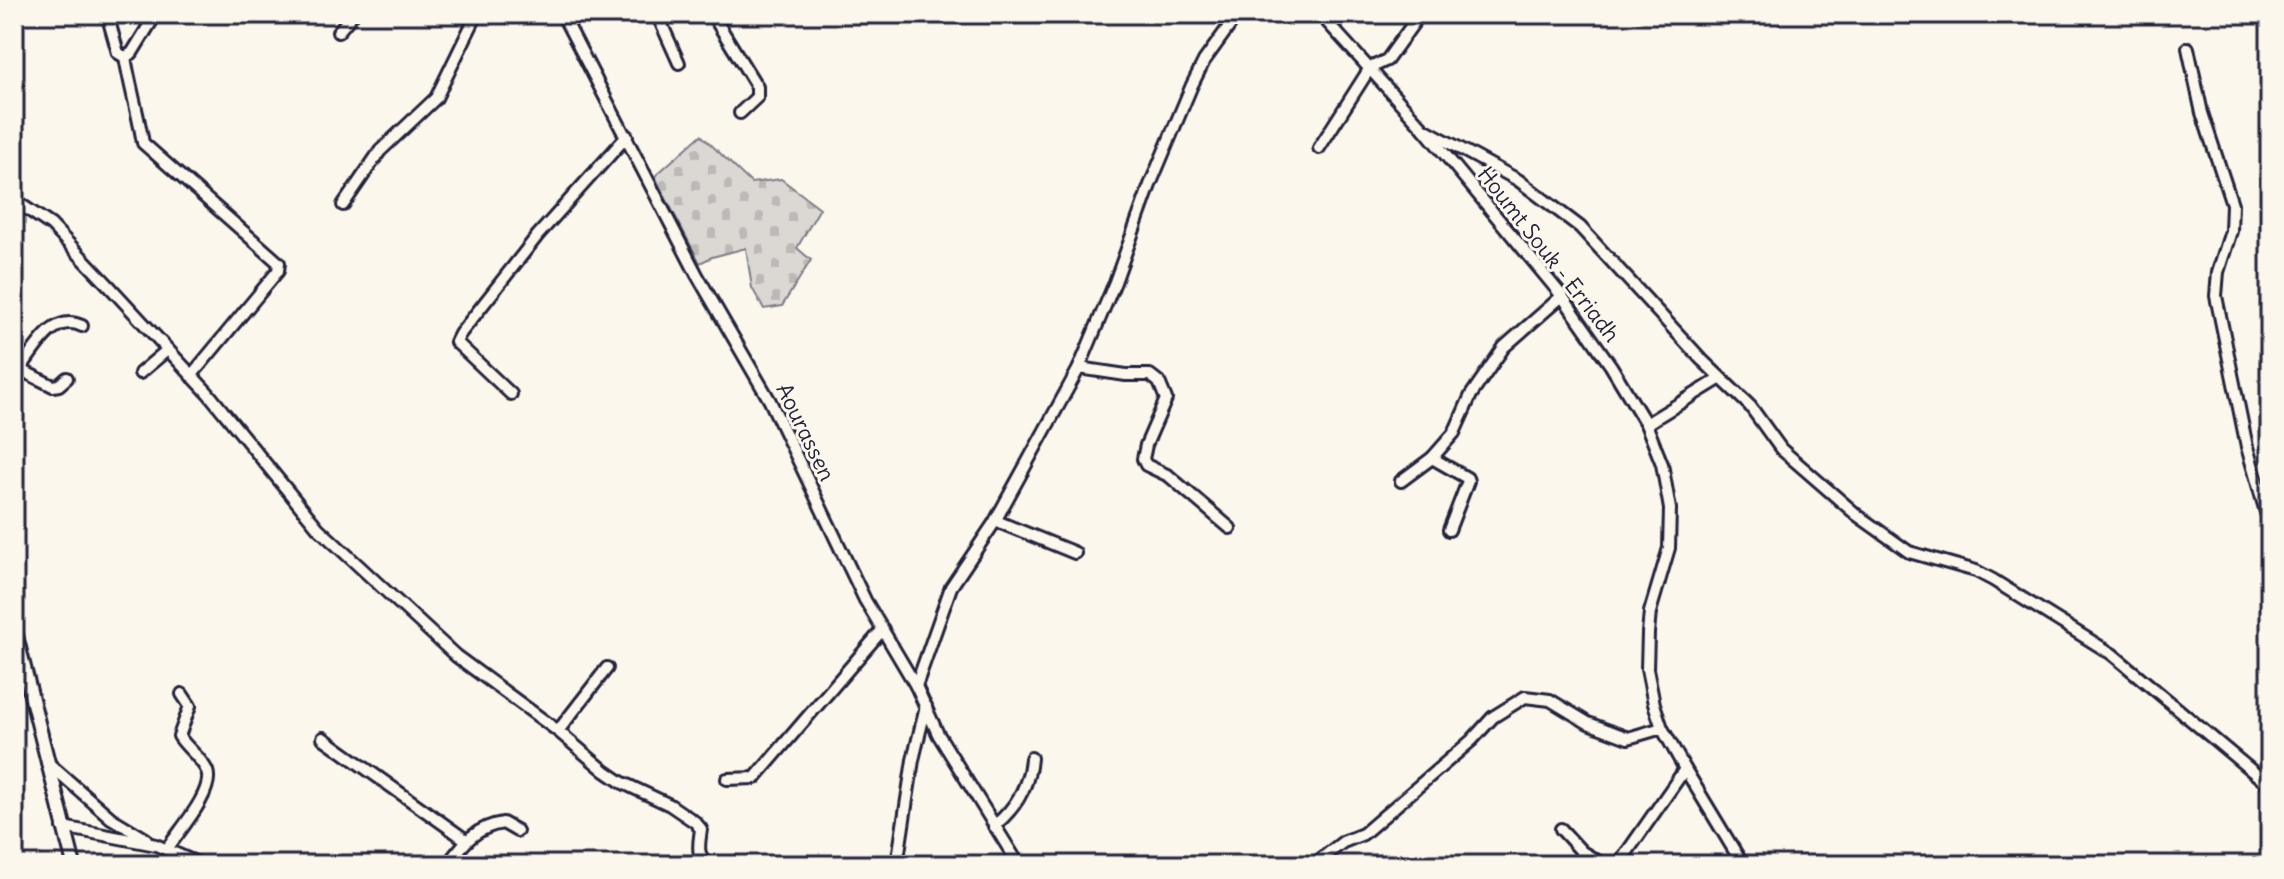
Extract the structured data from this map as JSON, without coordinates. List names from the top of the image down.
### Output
{
  "streets": {
    "street": ["Houmt Souk - Erriadh", "Aourassen"]
  }
}
